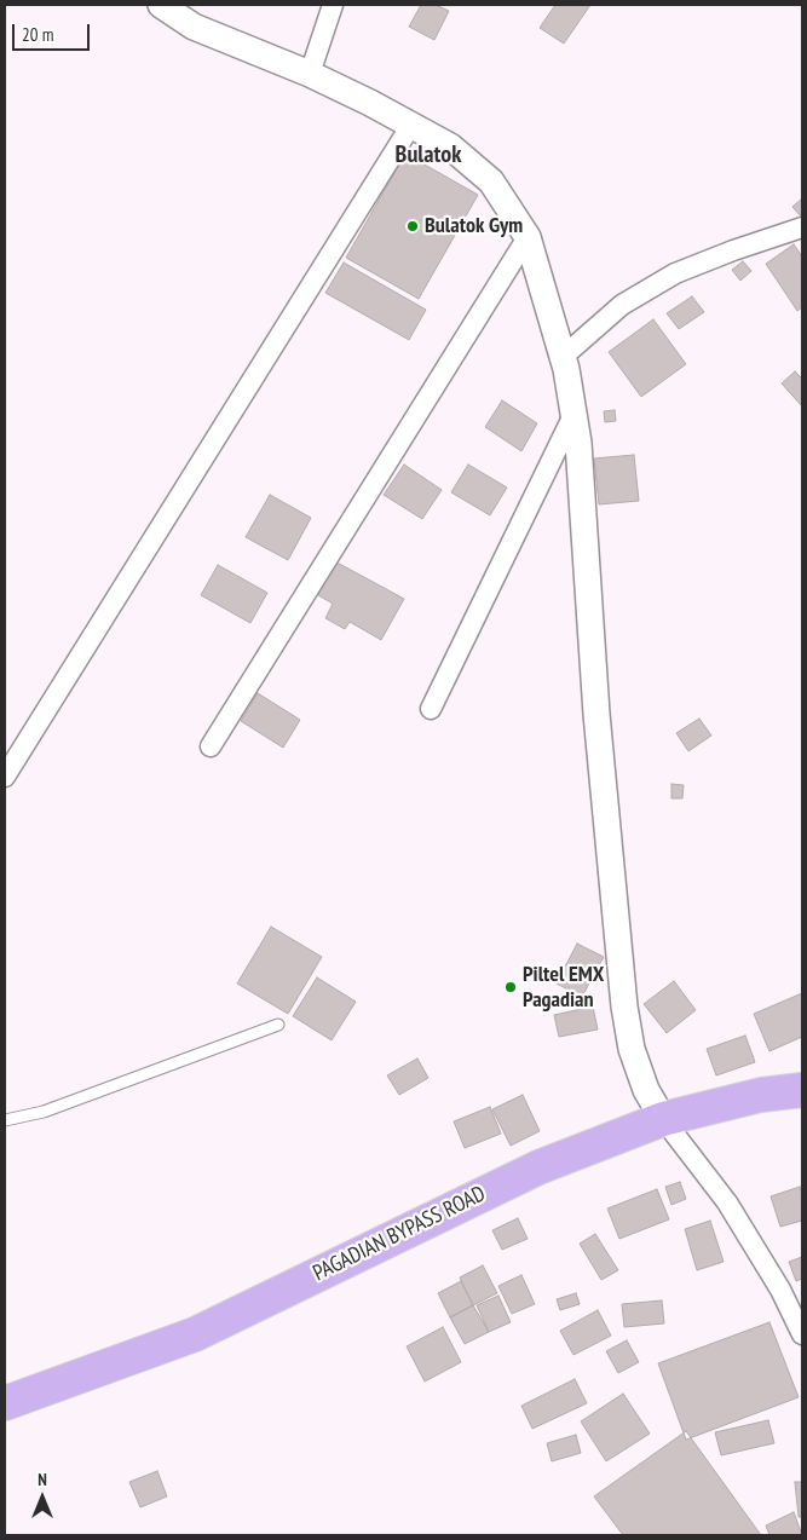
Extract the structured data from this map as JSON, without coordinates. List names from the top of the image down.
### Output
{
  "streets": {
    "highway": ["PAGADIAN BYPASS ROAD"]
  },
  "districts": ["Bulatok"],
  "places": ["Bulatok Gym", "Piltel EMX Pagadian"],
  "scale_bar": "20 m",
  "north": "top"
}
